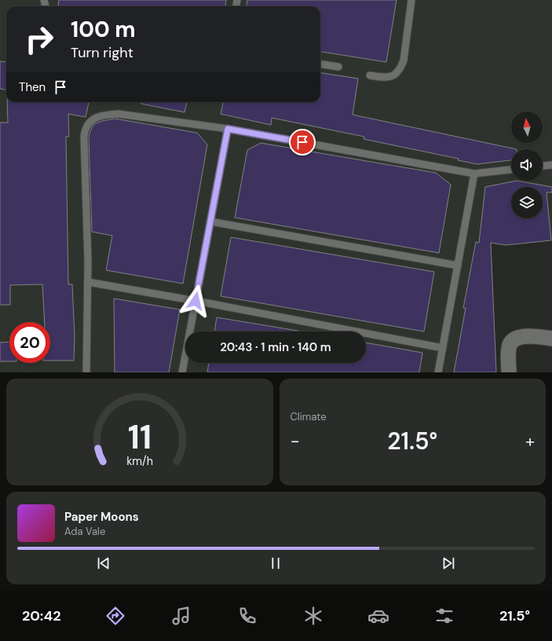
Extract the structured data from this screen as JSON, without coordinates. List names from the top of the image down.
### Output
{
  "north": "top",
  "page": {
    "turn": ["100 m", "Turn right"],
    "then": "Then",
    "limit": "20",
    "trip": "20:43 · 1 min · 140 m",
    "tile": "Climate",
    "heat": ["−", "21.5°", "+"],
    "song": ["Paper Moons", "Ada Vale"],
    "tabs": ["20:42", "21.5°"],
    "gauge": ["11", "km/h"]
  }
}
